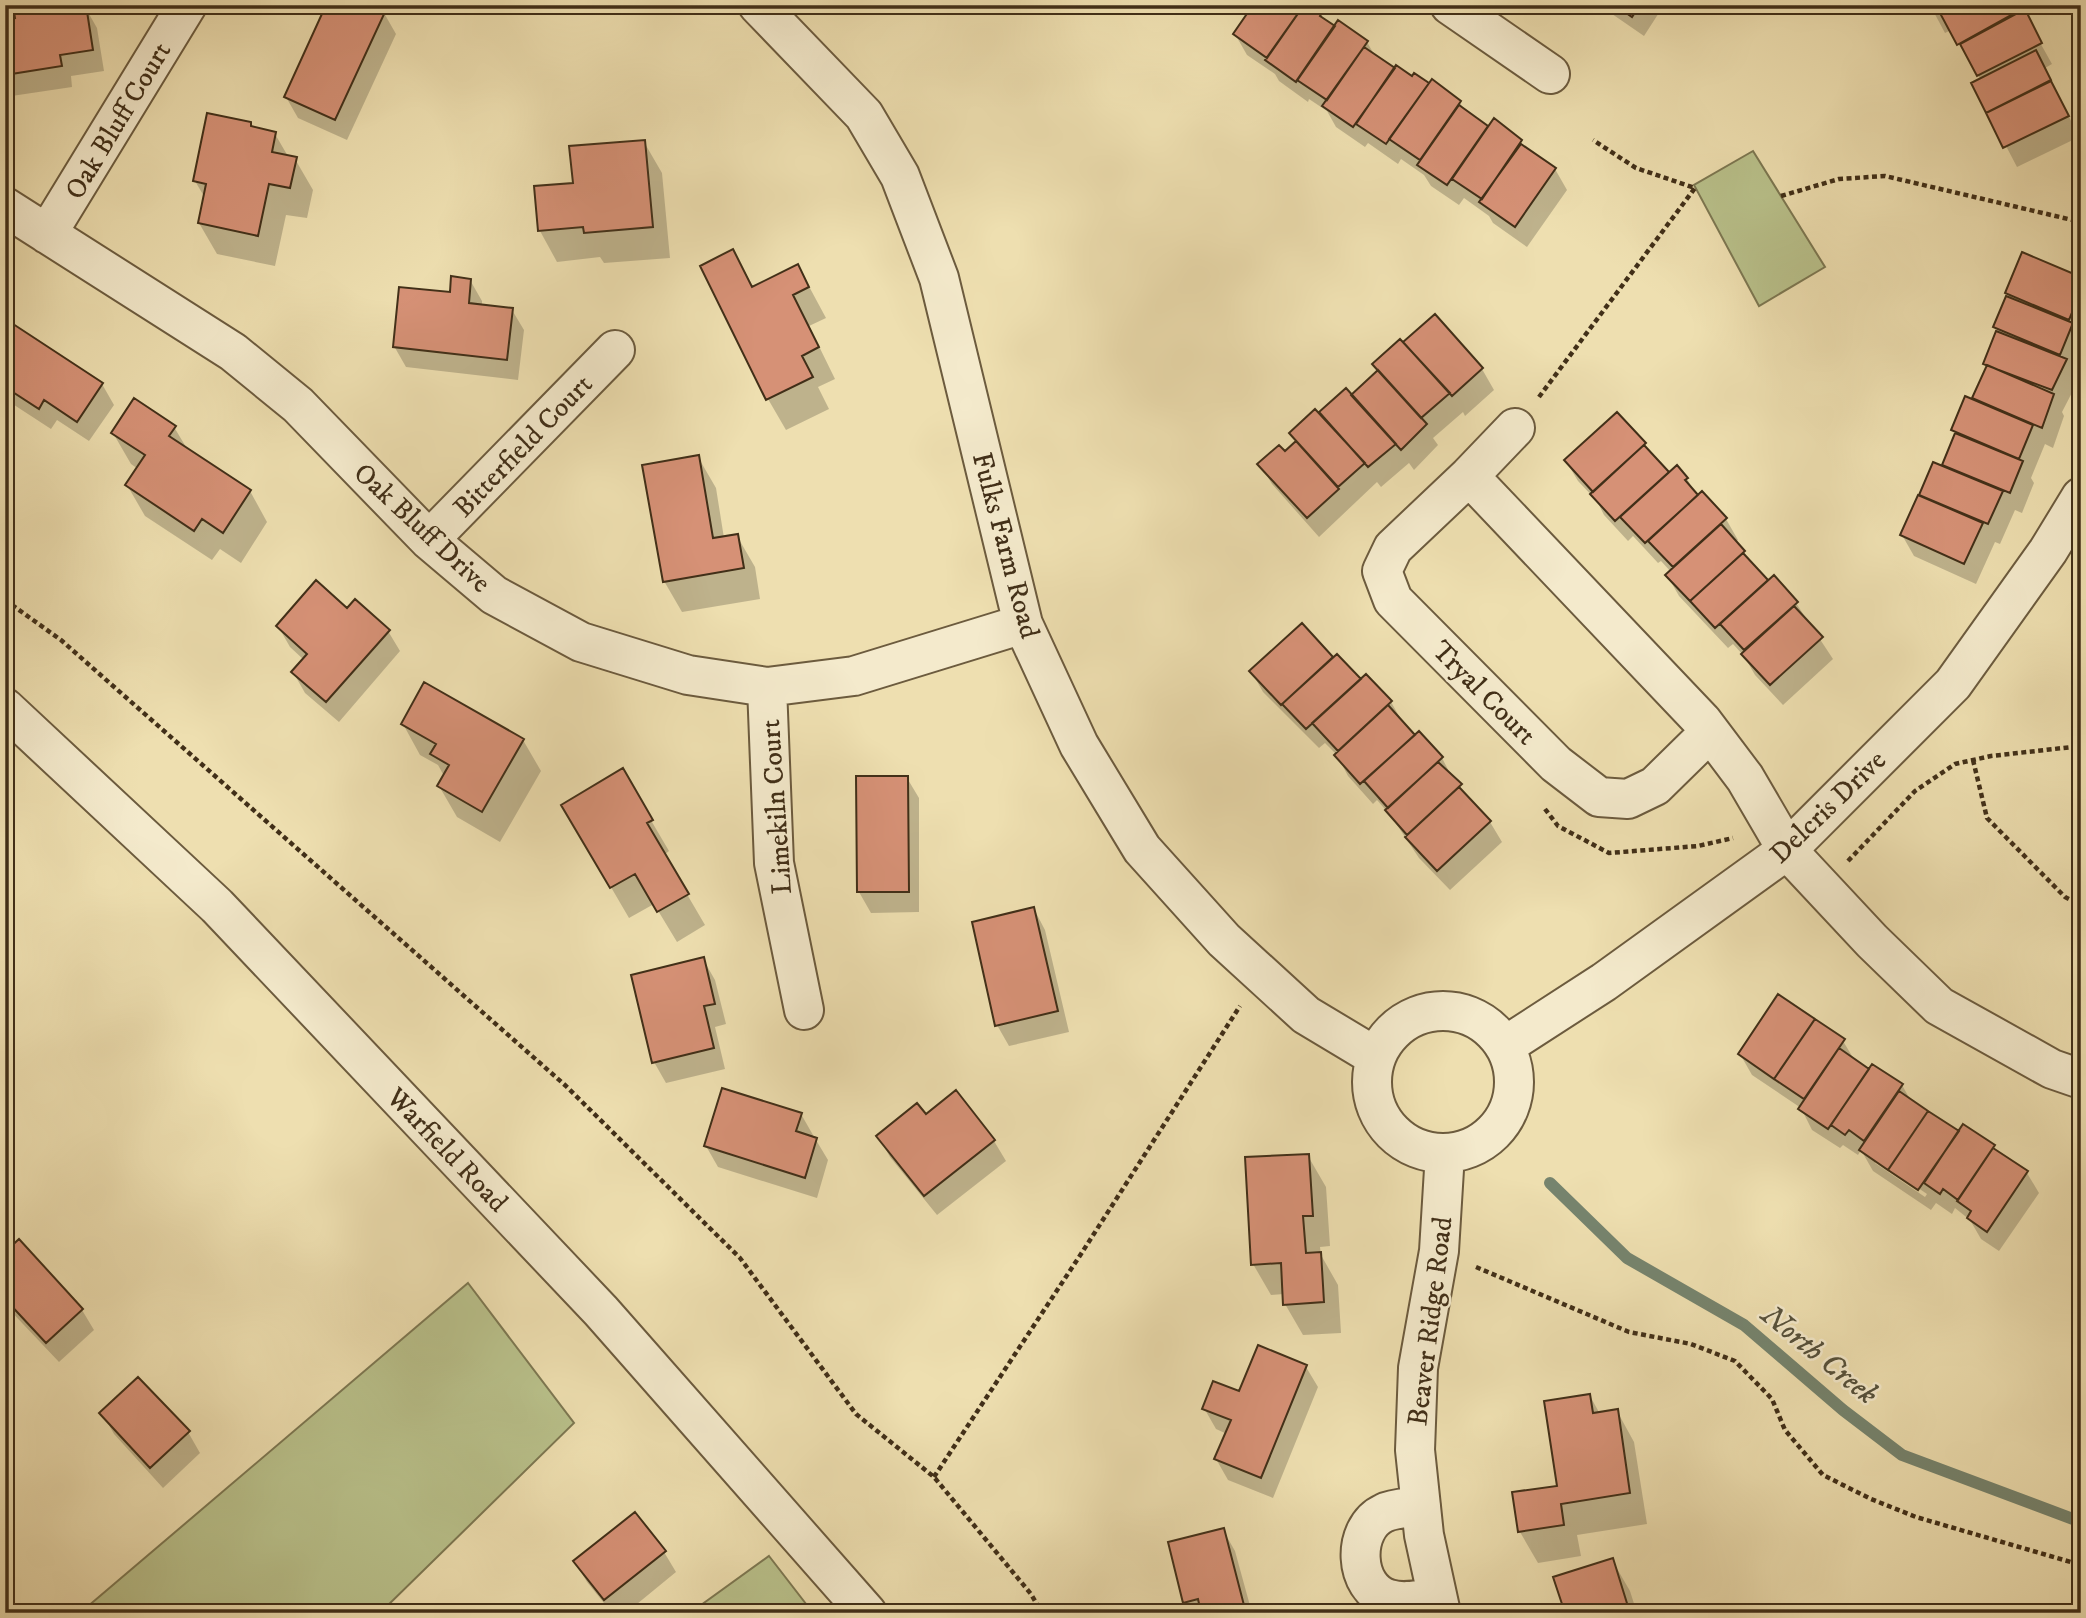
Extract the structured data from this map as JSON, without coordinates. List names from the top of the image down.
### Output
{
  "streets": {
    "street": [
      "Oak Bluff Court",
      "Bitterfield Court",
      "Oak Bluff Drive",
      "Fulks Farm Road",
      "Tryal Court",
      "Delcris Drive",
      "Limekiln Court",
      "Warfield Road",
      "Beaver Ridge Road"
    ]
  },
  "crossings": [
    ["Oak Bluff Court", "Oak Bluff Drive"],
    ["Bitterfield Court", "Oak Bluff Drive"],
    ["Oak Bluff Drive", "Fulks Farm Road"],
    ["Oak Bluff Drive", "Limekiln Court"],
    ["Fulks Farm Road", "Delcris Drive"],
    ["Fulks Farm Road", "Beaver Ridge Road"],
    ["Delcris Drive", "Beaver Ridge Road"]
  ],
  "water": ["North Creek"]
}
